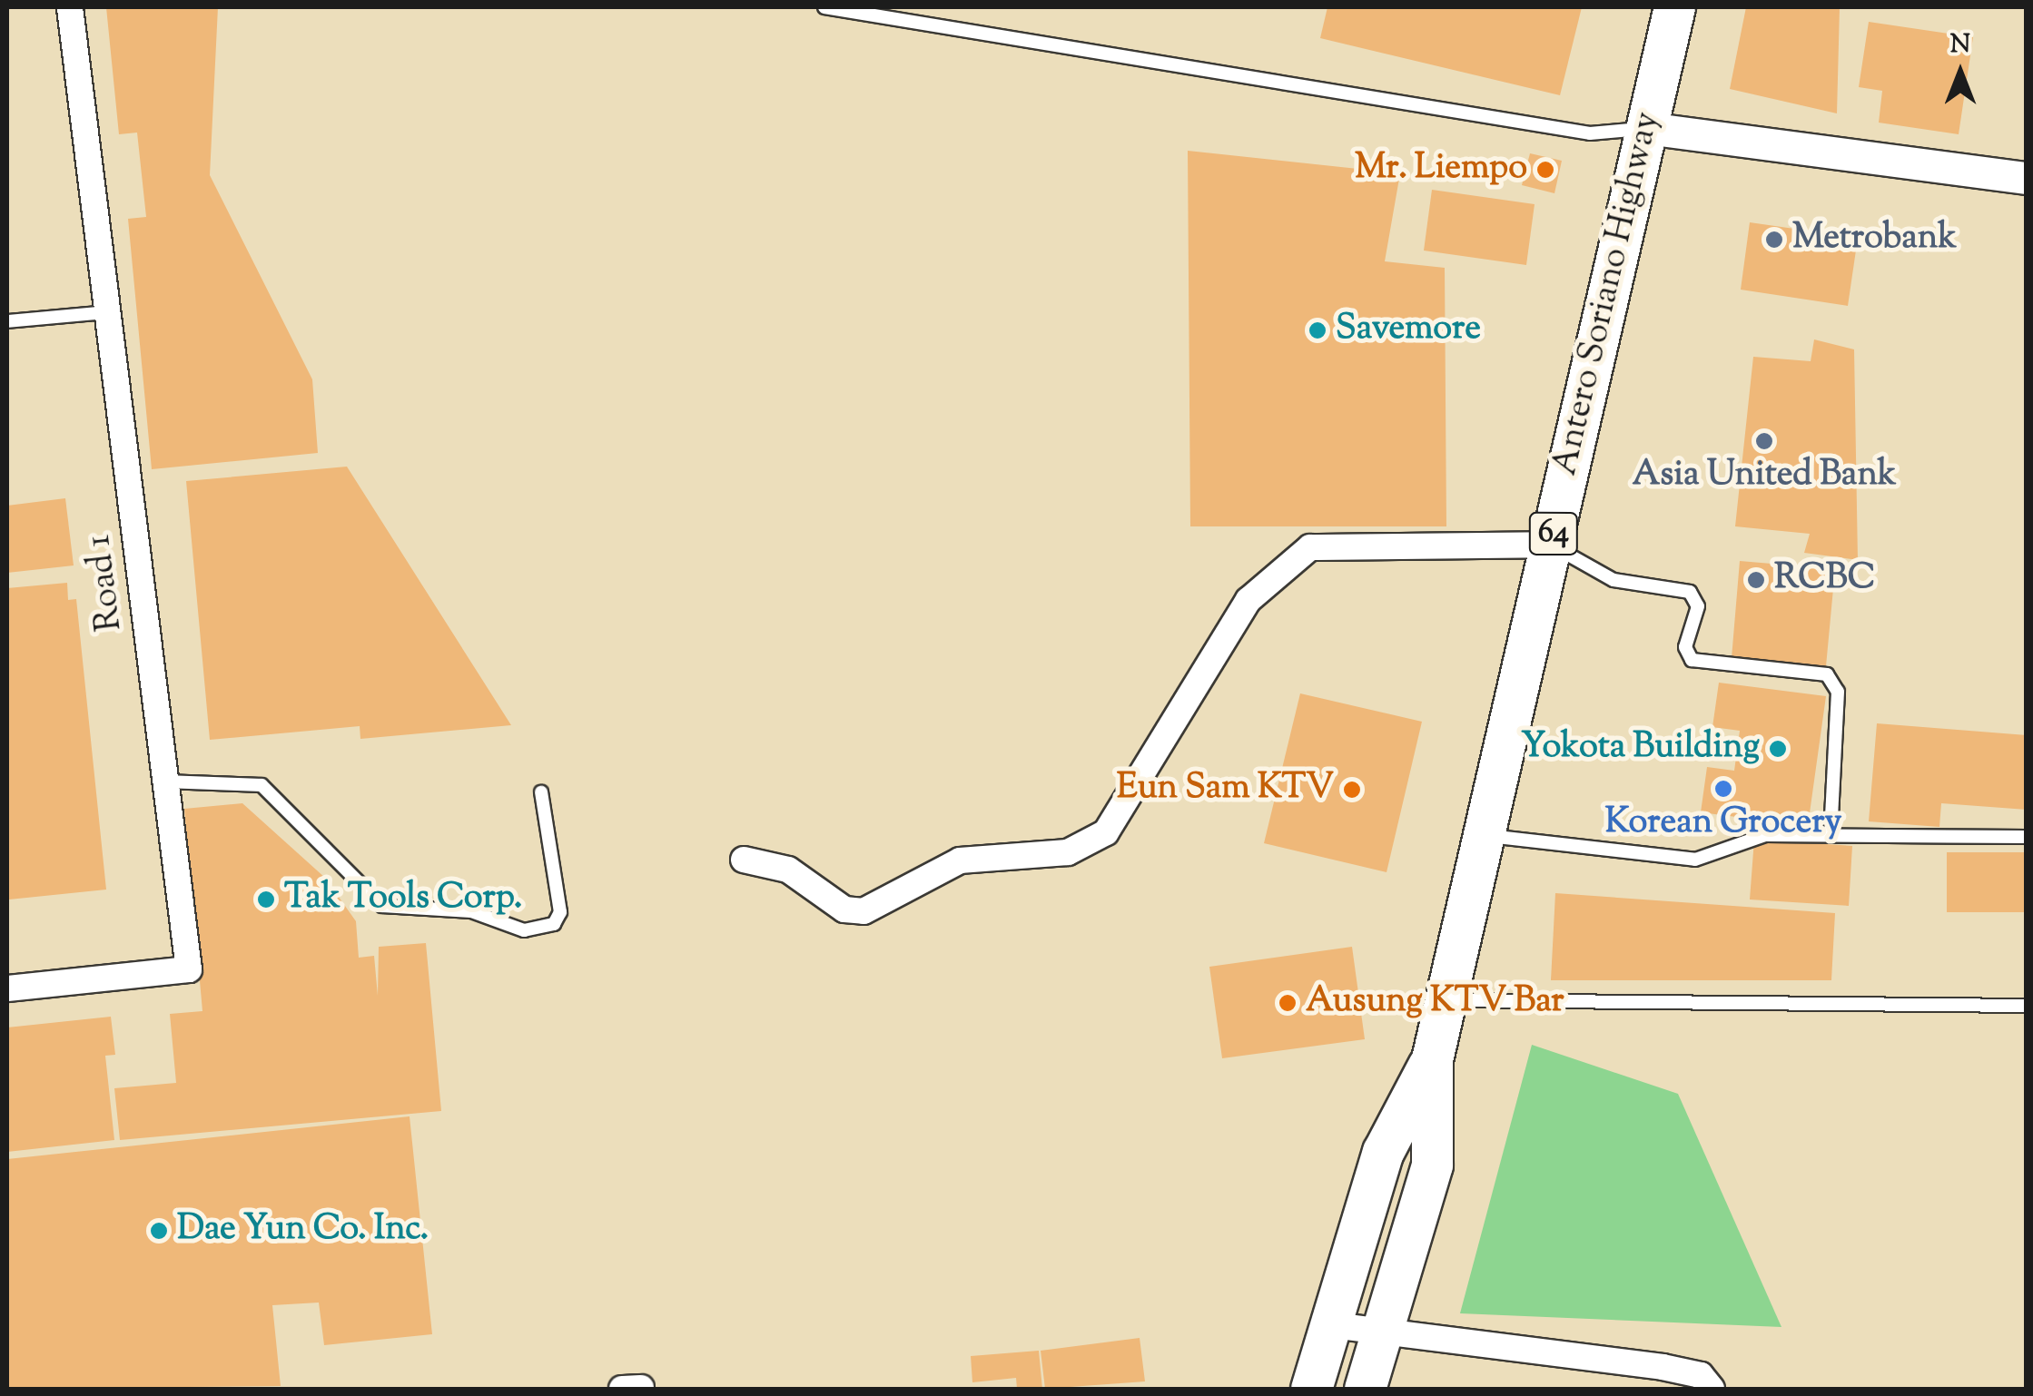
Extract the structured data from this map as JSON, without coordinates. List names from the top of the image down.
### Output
{
  "streets": {
    "main road": ["Antero Soriano Highway", "64"],
    "street": ["Road 1"]
  },
  "places": [
    "Mr. Liempo",
    "Metrobank",
    "Savemore",
    "Asia United Bank",
    "RCBC",
    "Yokota Building",
    "Korean Grocery",
    "Eun Sam KTV",
    "Tak Tools Corp.",
    "Ausung KTV Bar",
    "Dae Yun Co. Inc."
  ],
  "north": "top"
}
